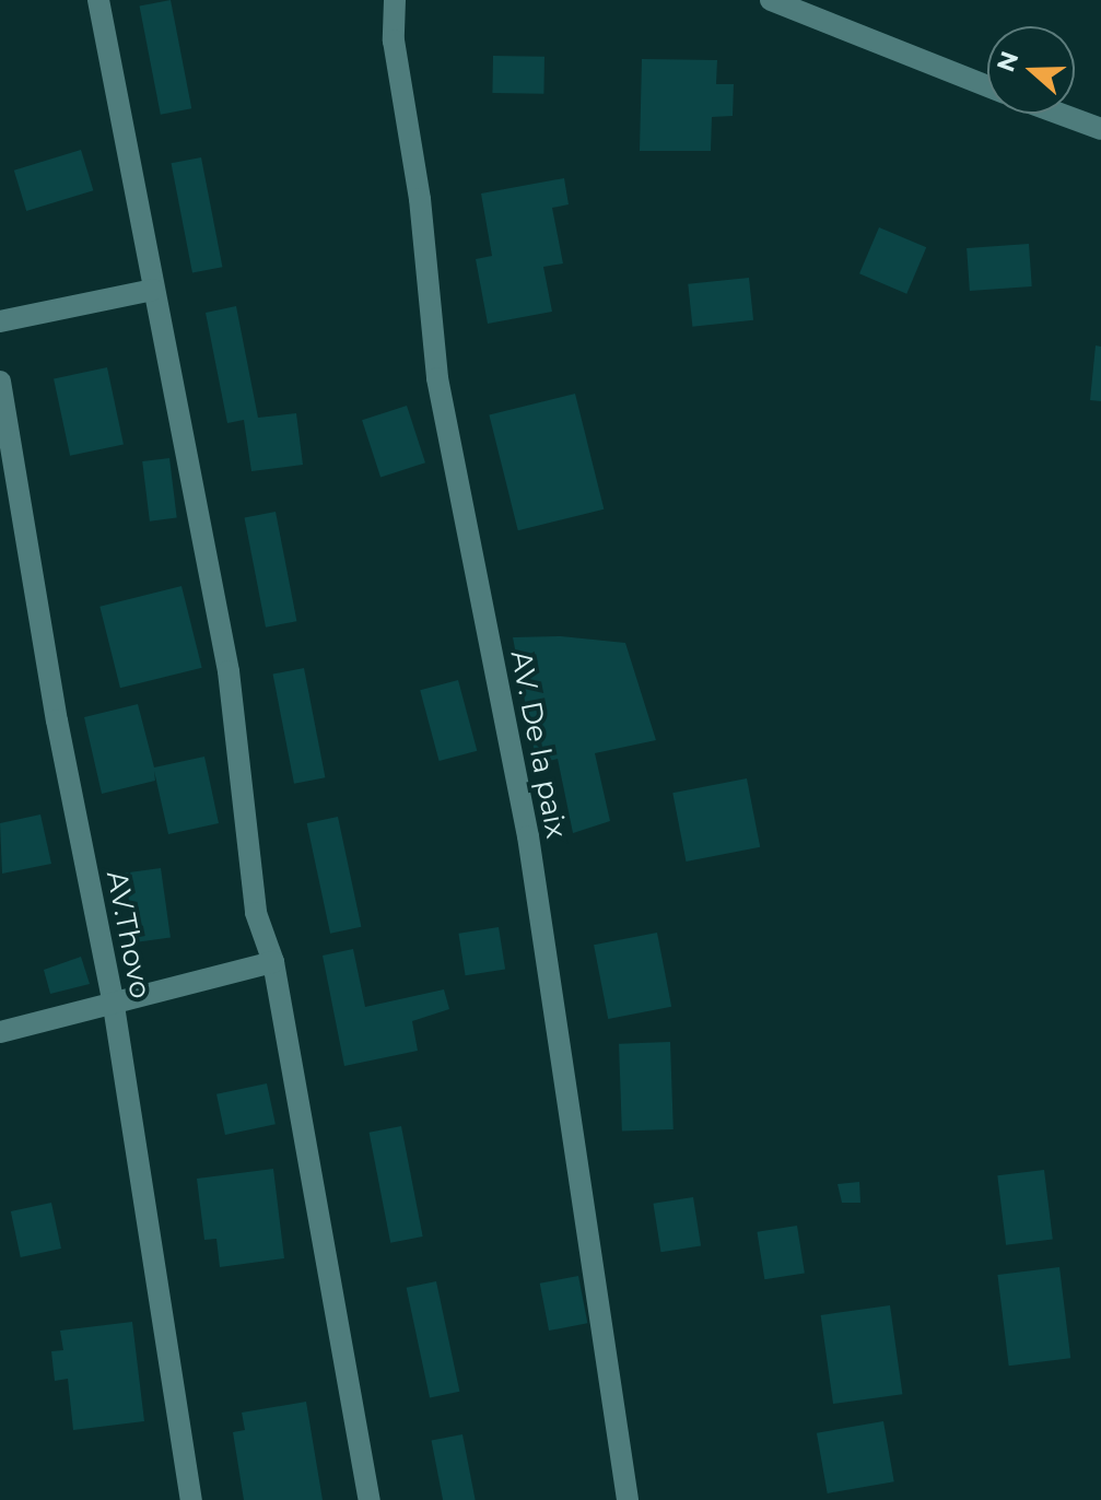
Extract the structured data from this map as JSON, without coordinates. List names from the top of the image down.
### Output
{
  "streets": {
    "street": ["AV. De la paix", "AV.Thovo"]
  },
  "north": "left"
}
